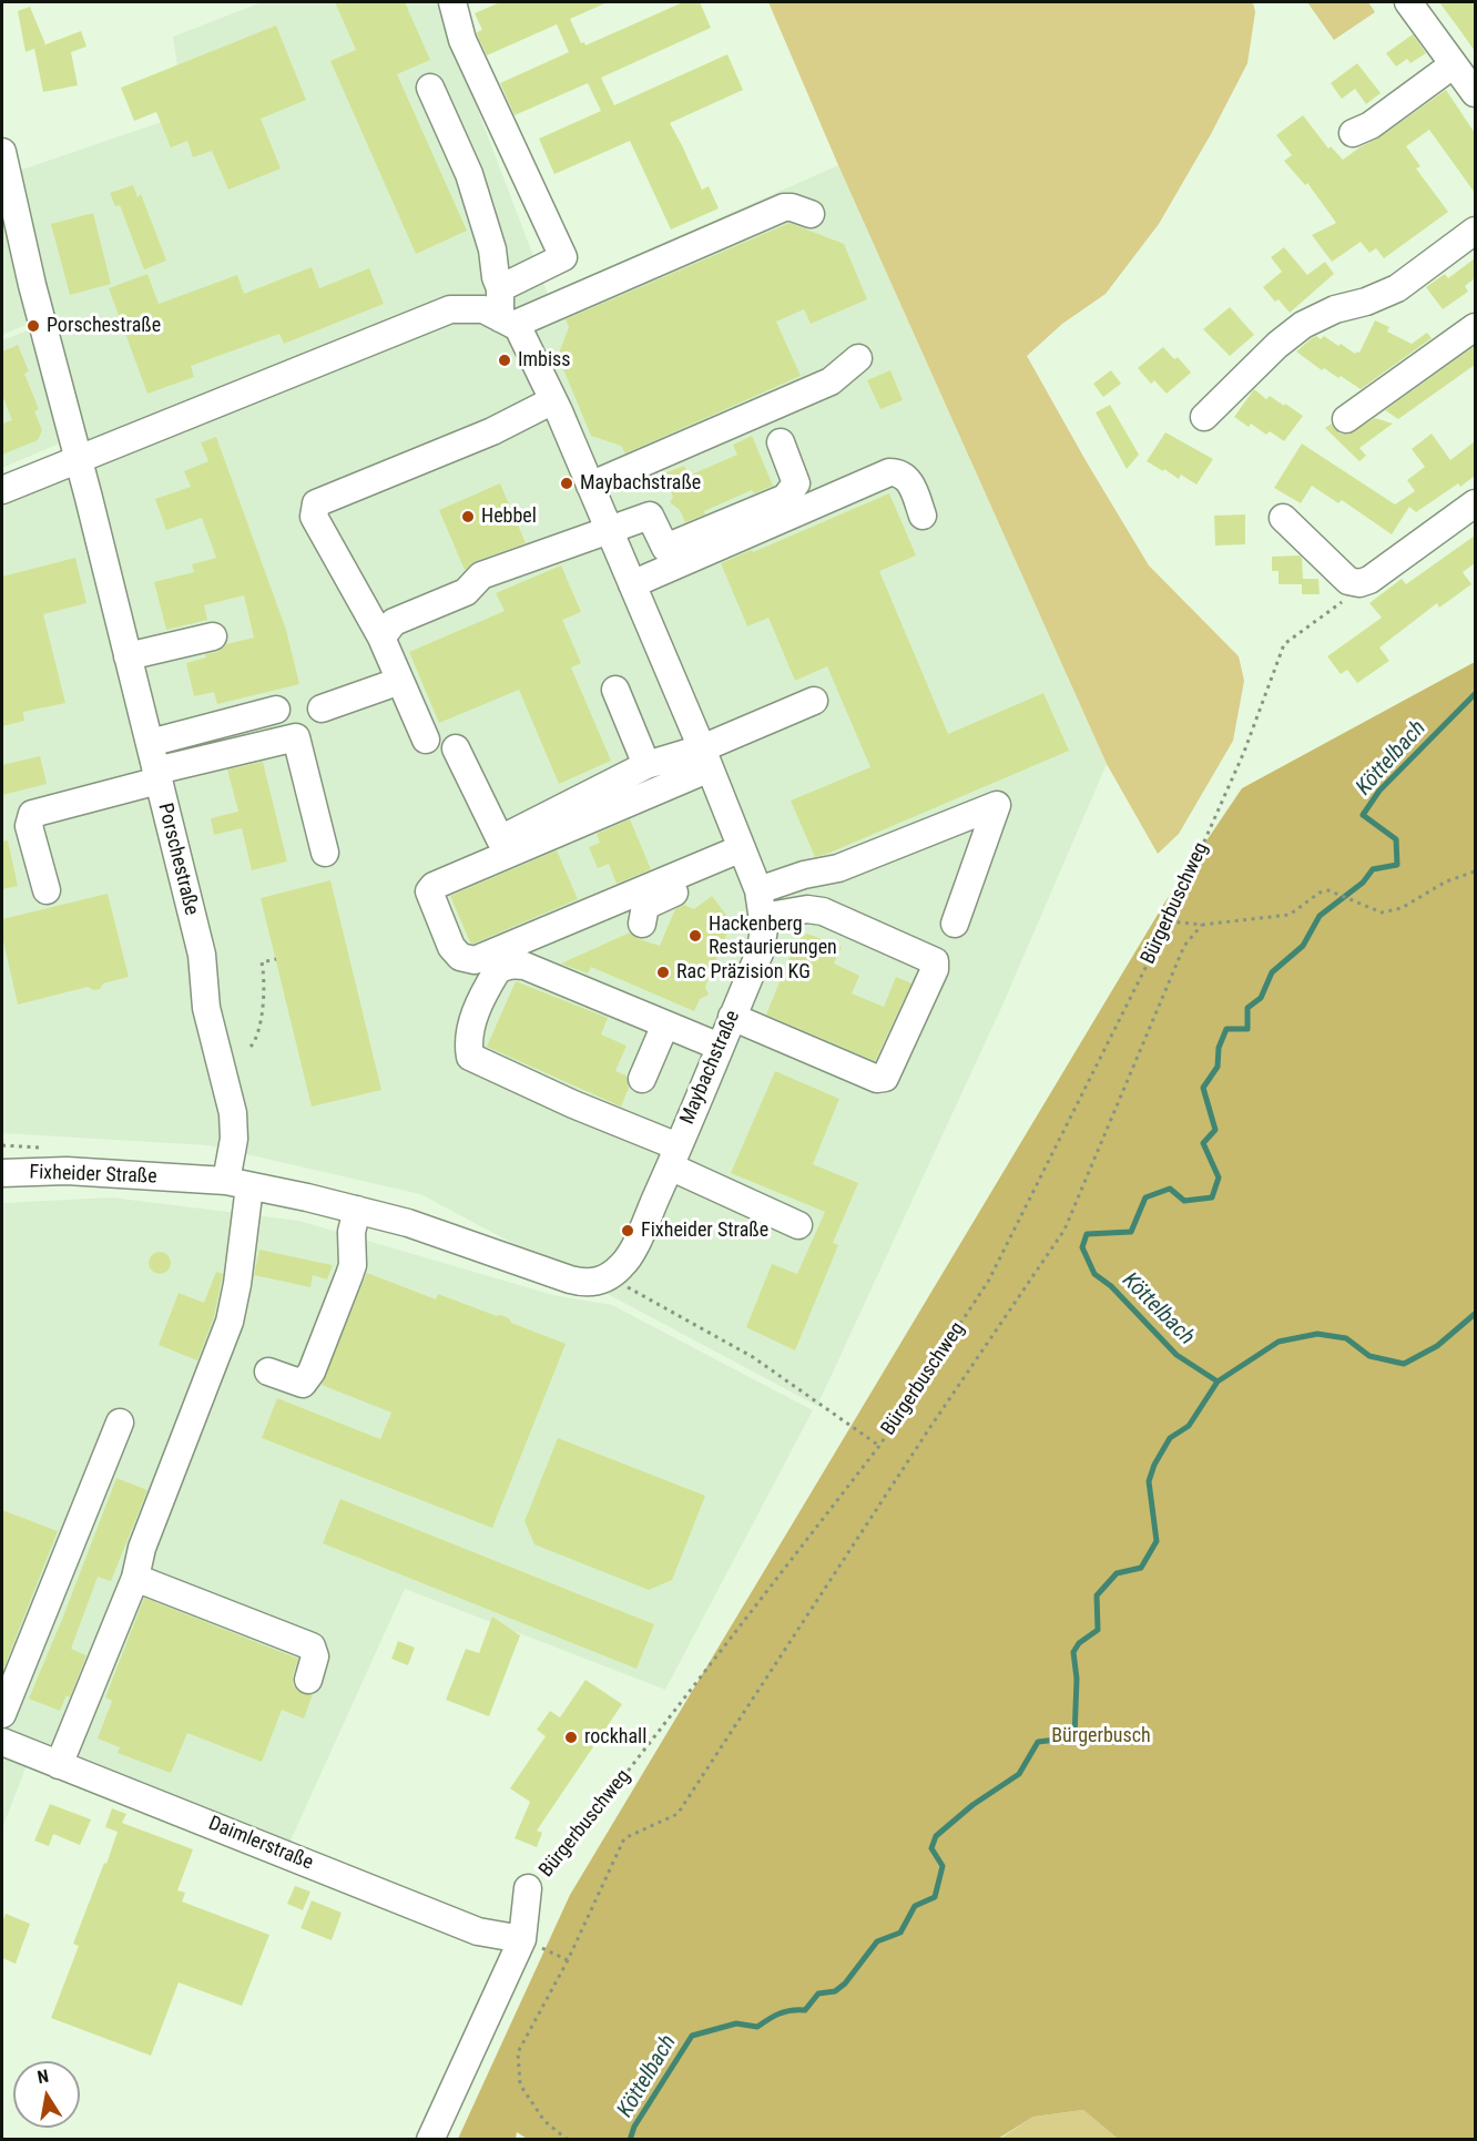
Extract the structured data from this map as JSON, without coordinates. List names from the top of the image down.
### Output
{
  "streets": {
    "street": [
      "Porschestraße",
      "Bürgerbuschweg",
      "Maybachstraße",
      "Fixheider Straße",
      "Daimlerstraße"
    ]
  },
  "crossings": [
    ["Porschestraße", "Fixheider Straße"],
    ["Porschestraße", "Daimlerstraße"],
    ["Bürgerbuschweg", "Daimlerstraße"],
    ["Maybachstraße", "Fixheider Straße"]
  ],
  "water": ["Köttelbach"],
  "parks": ["Bürgerbusch"],
  "places": [
    "Porschestraße",
    "Imbiss",
    "Maybachstraße",
    "Hebbel",
    "Hackenberg Restaurierungen",
    "Rac Präzision KG",
    "Fixheider Straße",
    "rockhall"
  ],
  "north": "top"
}
